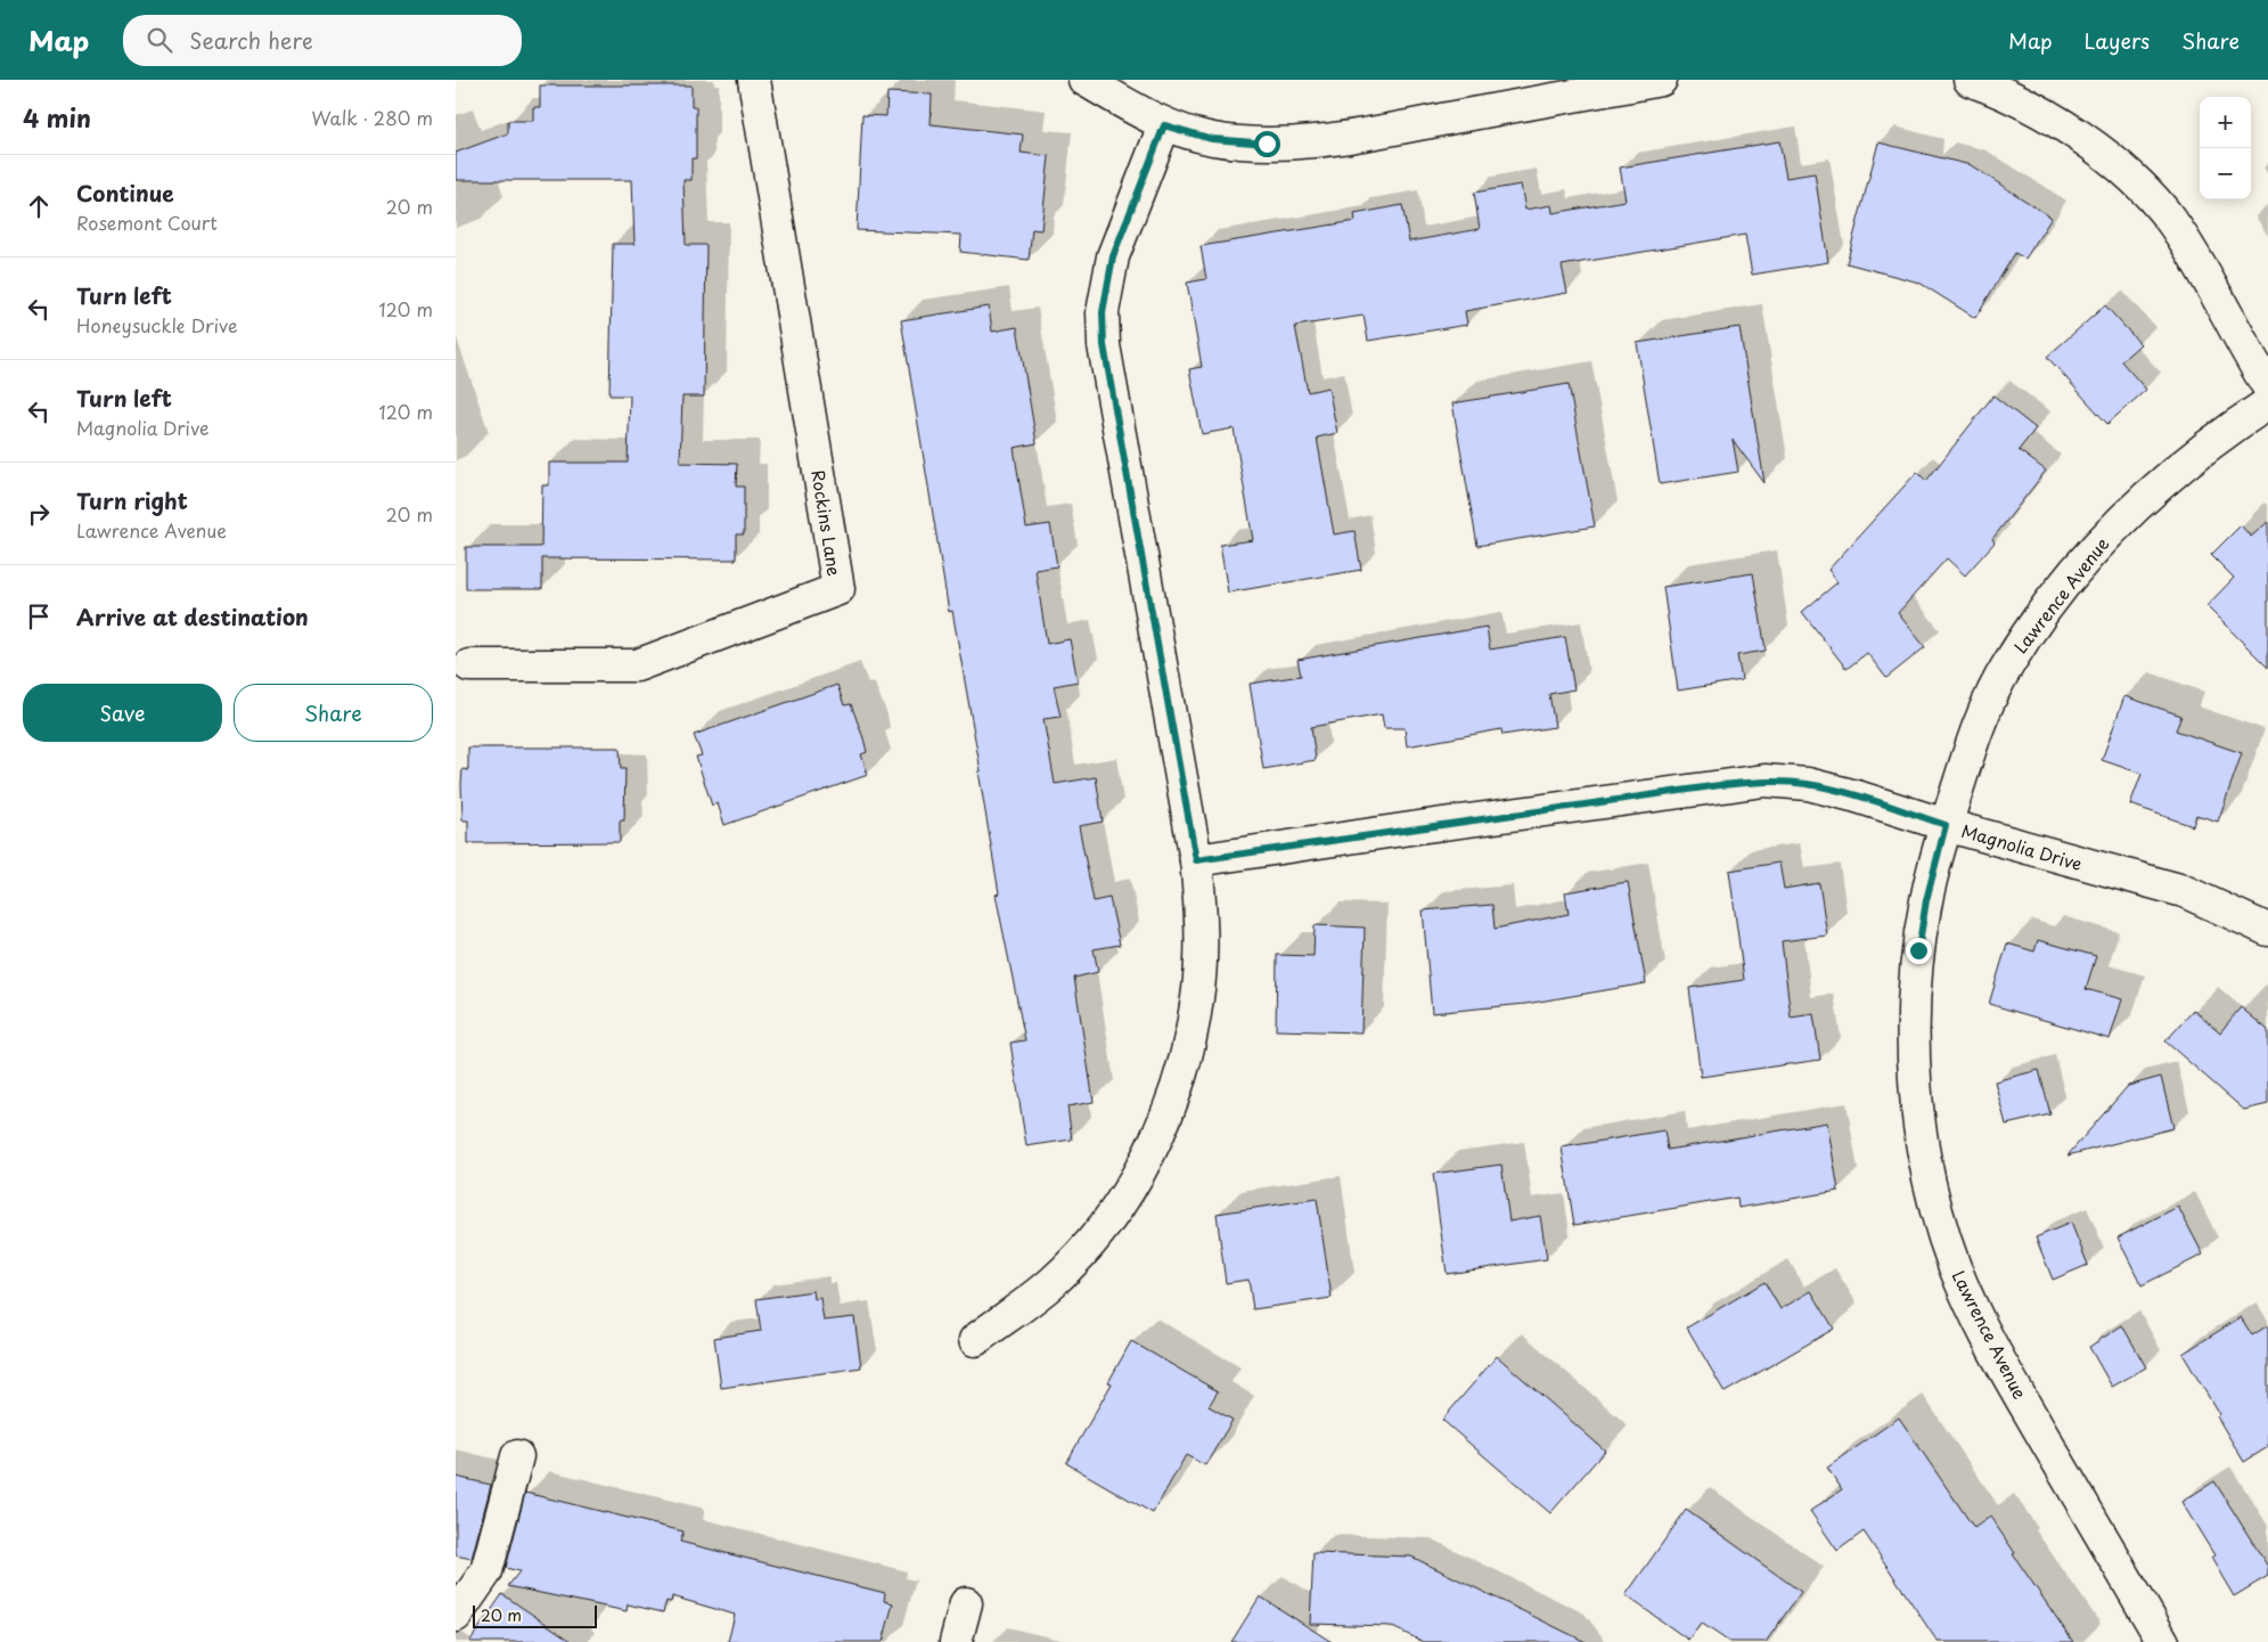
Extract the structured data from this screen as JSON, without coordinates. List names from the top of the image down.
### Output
{
  "streets": {
    "street": ["Rockins Lane", "Lawrence Avenue", "Magnolia Drive"]
  },
  "crossings": [
    ["Lawrence Avenue", "Magnolia Drive"]
  ],
  "scale_bar": "20 m",
  "page": {
    "header": "Map",
    "search": "Search here",
    "nav": ["Map", "Layers", "Share"],
    "heading": ["4 min", "Walk · 280 m"],
    "map_buttons": ["+", "−"],
    "list": [
      ["Continue", "Rosemont Court", "20 m"],
      ["Turn left", "Honeysuckle Drive", "120 m"],
      ["Turn left", "Magnolia Drive", "120 m"],
      ["Turn right", "Lawrence Avenue", "20 m"],
      "Arrive at destination"
    ],
    "buttons": ["Save", "Share"],
    "scale": "20 m"
  }
}
